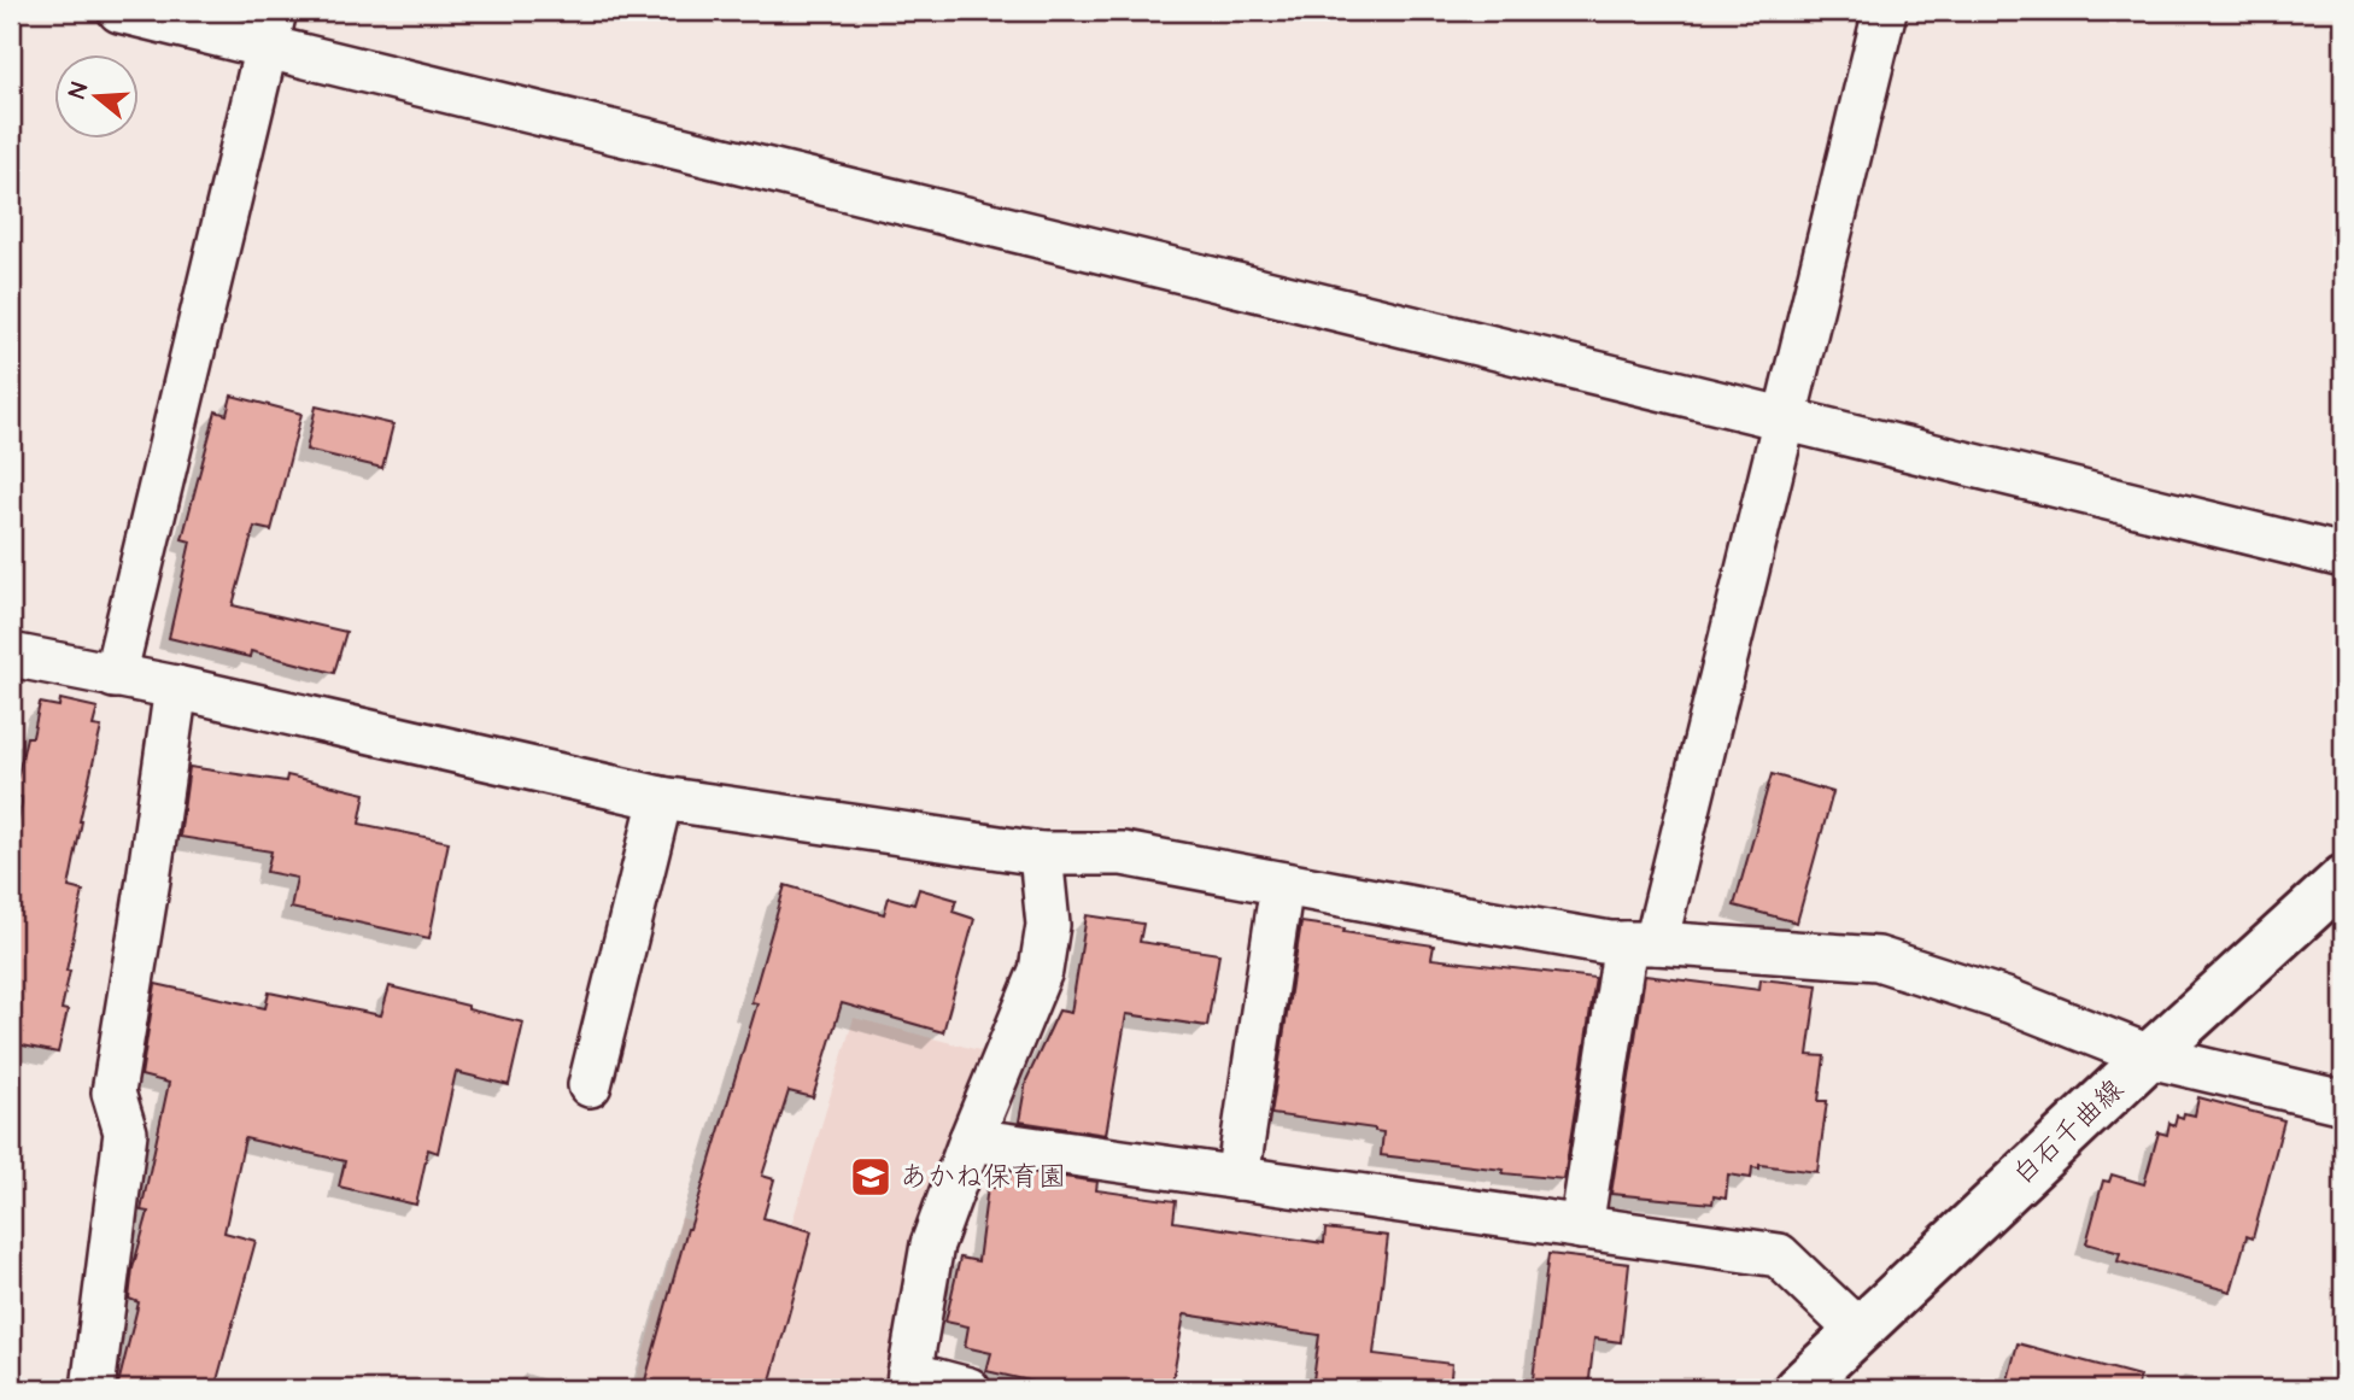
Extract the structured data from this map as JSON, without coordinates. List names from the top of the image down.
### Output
{
  "streets": {
    "main road": ["白石千曲線"]
  },
  "places": {
    "school or university": ["あかね保育園"]
  },
  "north": "left"
}
